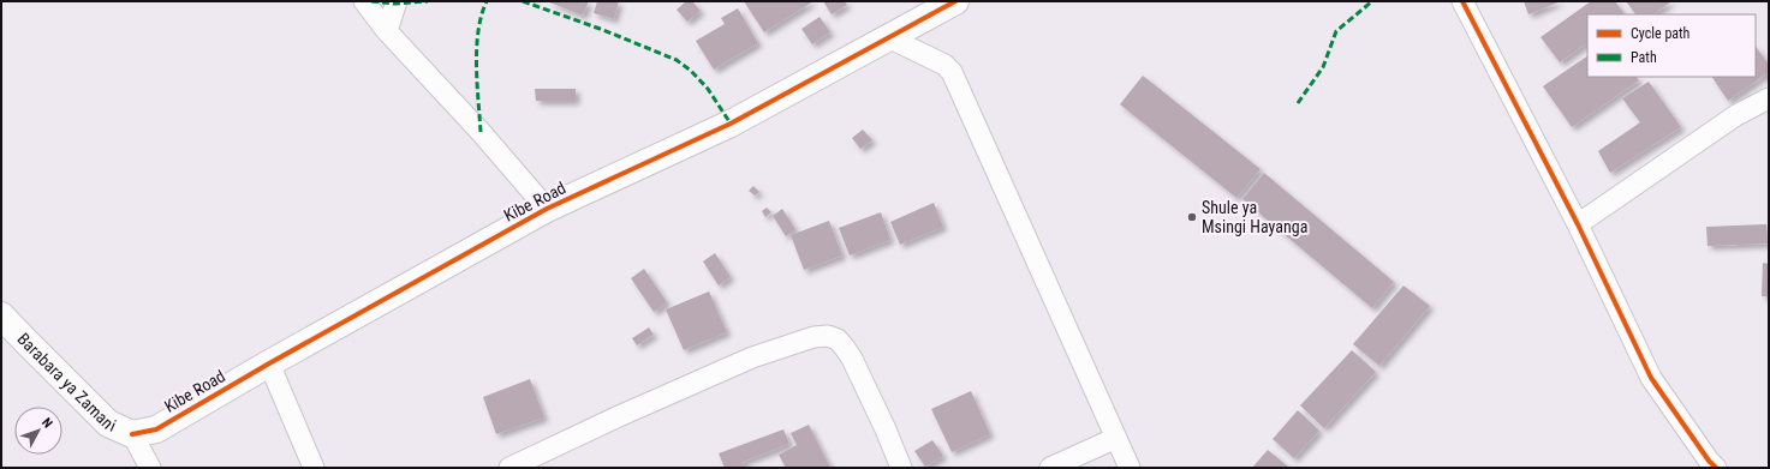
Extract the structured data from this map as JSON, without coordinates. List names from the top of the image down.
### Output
{
  "streets": {
    "street": ["Kibe Road", "Barabara ya Zamani"]
  },
  "crossings": [
    ["Kibe Road", "Barabara ya Zamani"]
  ],
  "places": ["Shule ya Msingi Hayanga"],
  "legend": ["Cycle path", "Path"],
  "north": "top right"
}
